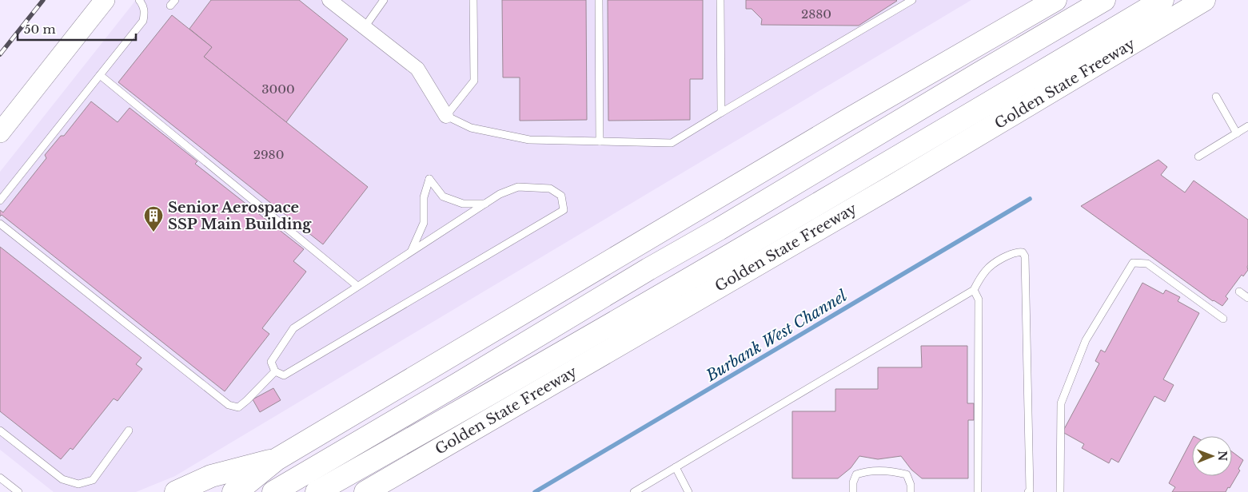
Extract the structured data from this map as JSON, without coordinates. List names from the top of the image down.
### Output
{
  "streets": {
    "highway": ["Golden State Freeway"]
  },
  "water": ["Burbank West Channel"],
  "places": {
    "building": ["Senior Aerospace SSP Main Building"]
  },
  "house_numbers": ["2880", "3000", "2980"],
  "scale_bar": "50 m",
  "north": "right"
}
